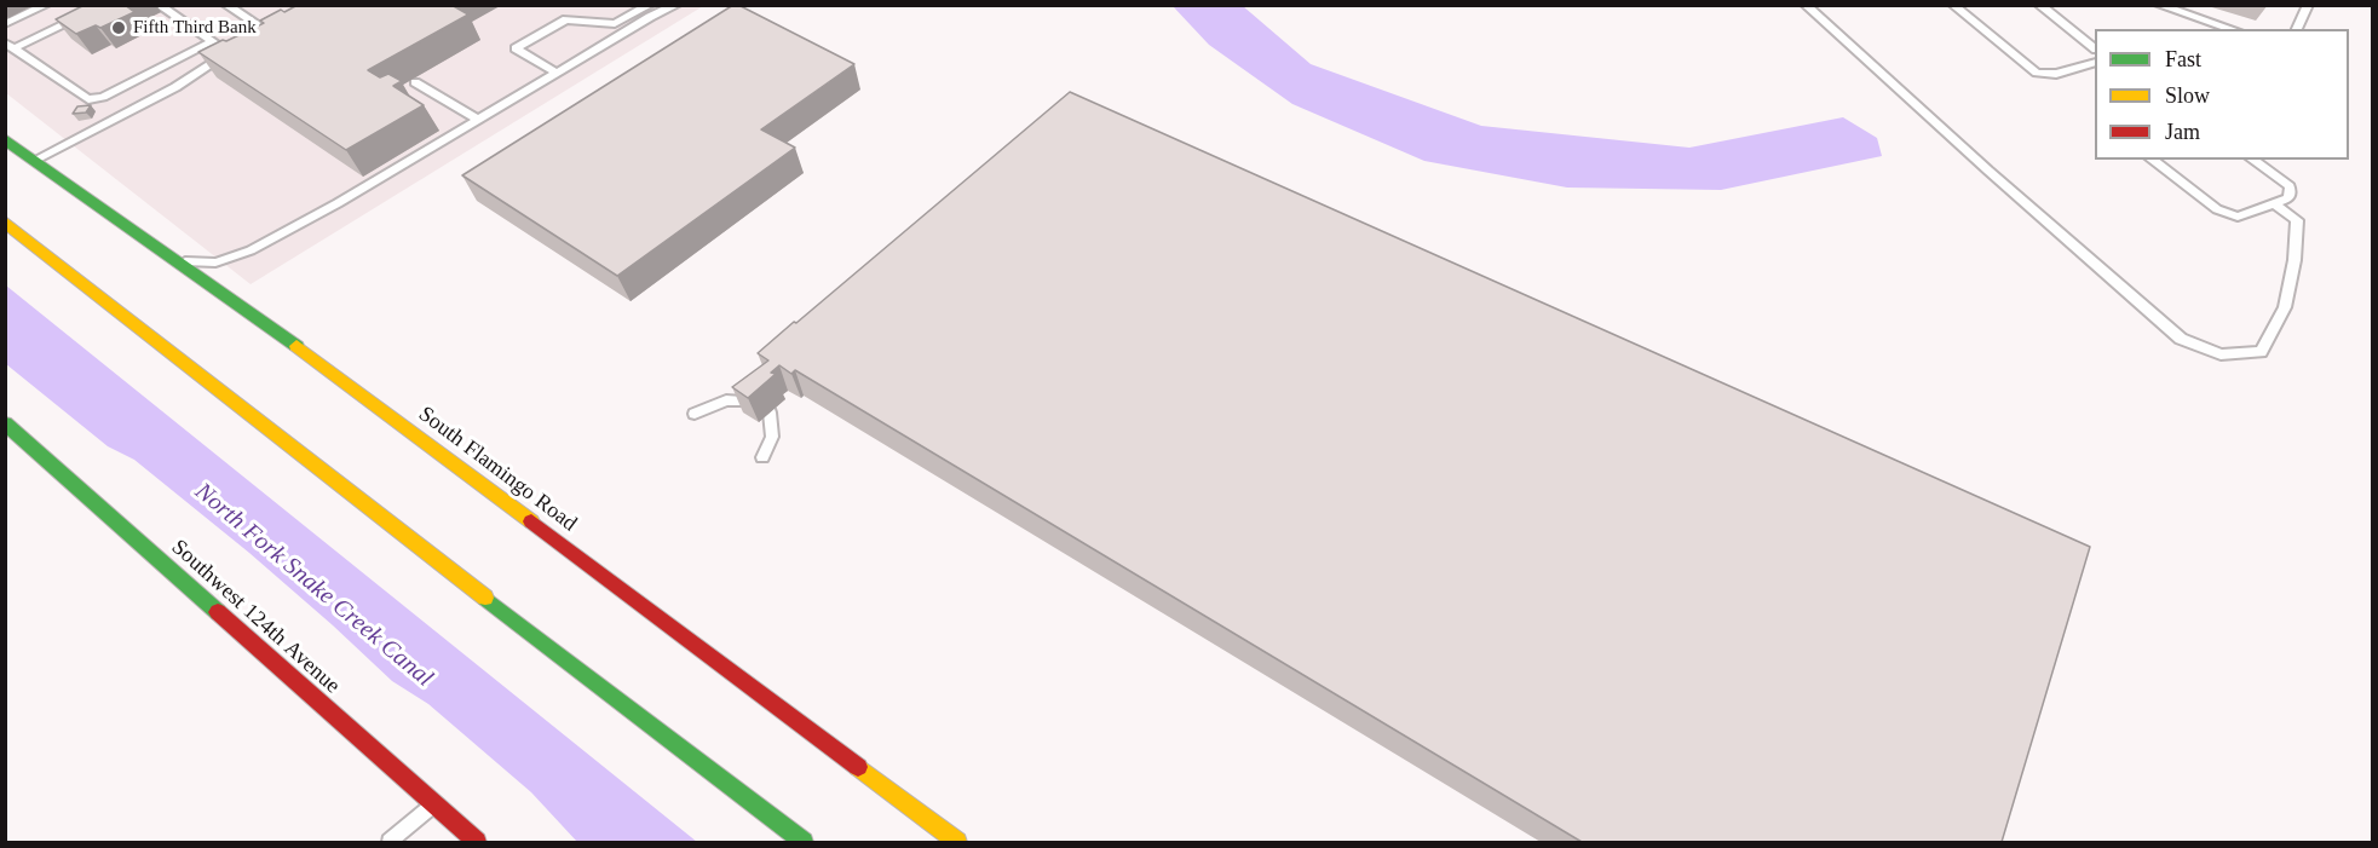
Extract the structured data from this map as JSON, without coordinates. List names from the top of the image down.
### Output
{
  "streets": {
    "main road": ["South Flamingo Road", "Southwest 124th Avenue"]
  },
  "water": ["North Fork Snake Creek Canal"],
  "places": ["Fifth Third Bank"],
  "legend": ["Fast", "Slow", "Jam"]
}
